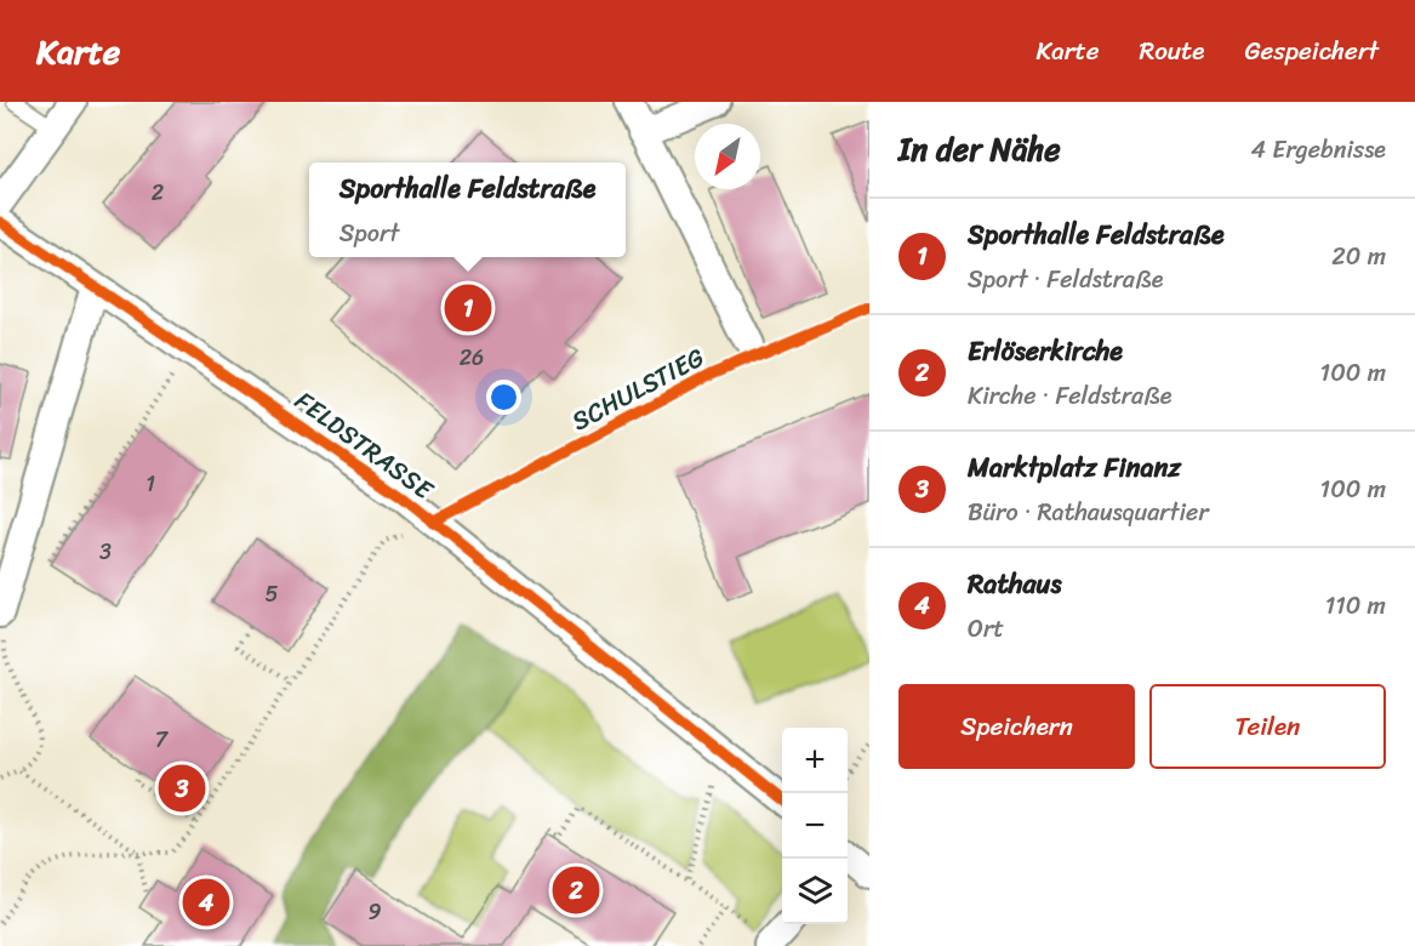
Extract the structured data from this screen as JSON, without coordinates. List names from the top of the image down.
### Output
{
  "streets": {
    "street": ["FELDSTRASSE"],
    "cycle path": ["SCHULSTIEG"]
  },
  "crossings": [
    ["SCHULSTIEG", "FELDSTRASSE"]
  ],
  "house_numbers": [
    "2",
    "26",
    "1",
    "3",
    "5",
    "7",
    "9"
  ],
  "north": "bottom left",
  "page": {
    "header": "Karte",
    "nav": ["Karte", "Route", "Gespeichert"],
    "heading": ["In der Nähe", "4 Ergebnisse"],
    "popup": ["Sporthalle Feldstraße", "Sport"],
    "list": [
      {
        "mark": "1",
        "name": "Sporthalle Feldstraße",
        "note": "Sport · Feldstraße",
        "value": "20 m"
      },
      {
        "mark": "2",
        "name": "Erlöserkirche",
        "note": "Kirche · Feldstraße",
        "value": "100 m"
      },
      {
        "mark": "3",
        "name": "Marktplatz Finanz",
        "note": "Büro · Rathausquartier",
        "value": "100 m"
      },
      {
        "mark": "4",
        "name": "Rathaus",
        "note": "Ort",
        "value": "110 m"
      }
    ],
    "pins": [
      "1",
      "3",
      "2",
      "4"
    ],
    "buttons": ["Speichern", "Teilen"],
    "map_buttons": ["+", "−"]
  }
}
